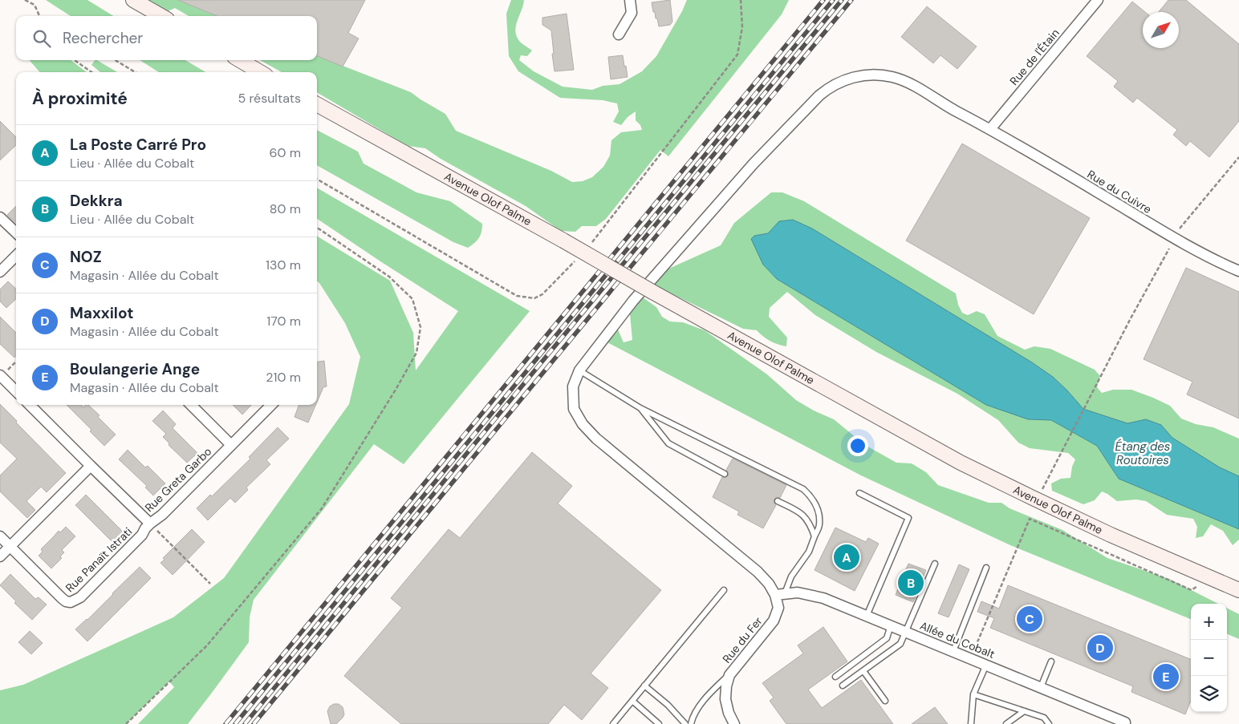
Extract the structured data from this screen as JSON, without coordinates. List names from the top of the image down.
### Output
{
  "streets": {
    "main road": ["Avenue Olof Palme"],
    "street": [
      "Rue de l'Étain",
      "Rue du Cuivre",
      "Rue Greta Garbo",
      "Rue Panaït Istrati",
      "Rue du Fer",
      "Allée du Cobalt"
    ]
  },
  "crossings": [
    ["Rue de l'Étain", "Rue du Cuivre"],
    ["Rue du Cuivre", "Rue du Fer"],
    ["Rue du Cuivre", "Allée du Cobalt"],
    ["Rue Greta Garbo", "Rue Panaït Istrati"],
    ["Rue du Fer", "Allée du Cobalt"]
  ],
  "water": ["Étang des Routoires"],
  "north": "top right",
  "page": {
    "search": "Rechercher",
    "heading": ["À proximité", "5 résultats"],
    "list": [
      {
        "mark": "A",
        "name": "La Poste Carré Pro",
        "note": "Lieu · Allée du Cobalt",
        "value": "60 m"
      },
      {
        "mark": "B",
        "name": "Dekkra",
        "note": "Lieu · Allée du Cobalt",
        "value": "80 m"
      },
      {
        "mark": "C",
        "name": "NOZ",
        "note": "Magasin · Allée du Cobalt",
        "value": "130 m"
      },
      {
        "mark": "D",
        "name": "Maxxilot",
        "note": "Magasin · Allée du Cobalt",
        "value": "170 m"
      },
      {
        "mark": "E",
        "name": "Boulangerie Ange",
        "note": "Magasin · Allée du Cobalt",
        "value": "210 m"
      }
    ],
    "pins": [
      "A",
      "B",
      "C",
      "D",
      "E"
    ],
    "map_buttons": ["+", "−"]
  }
}
